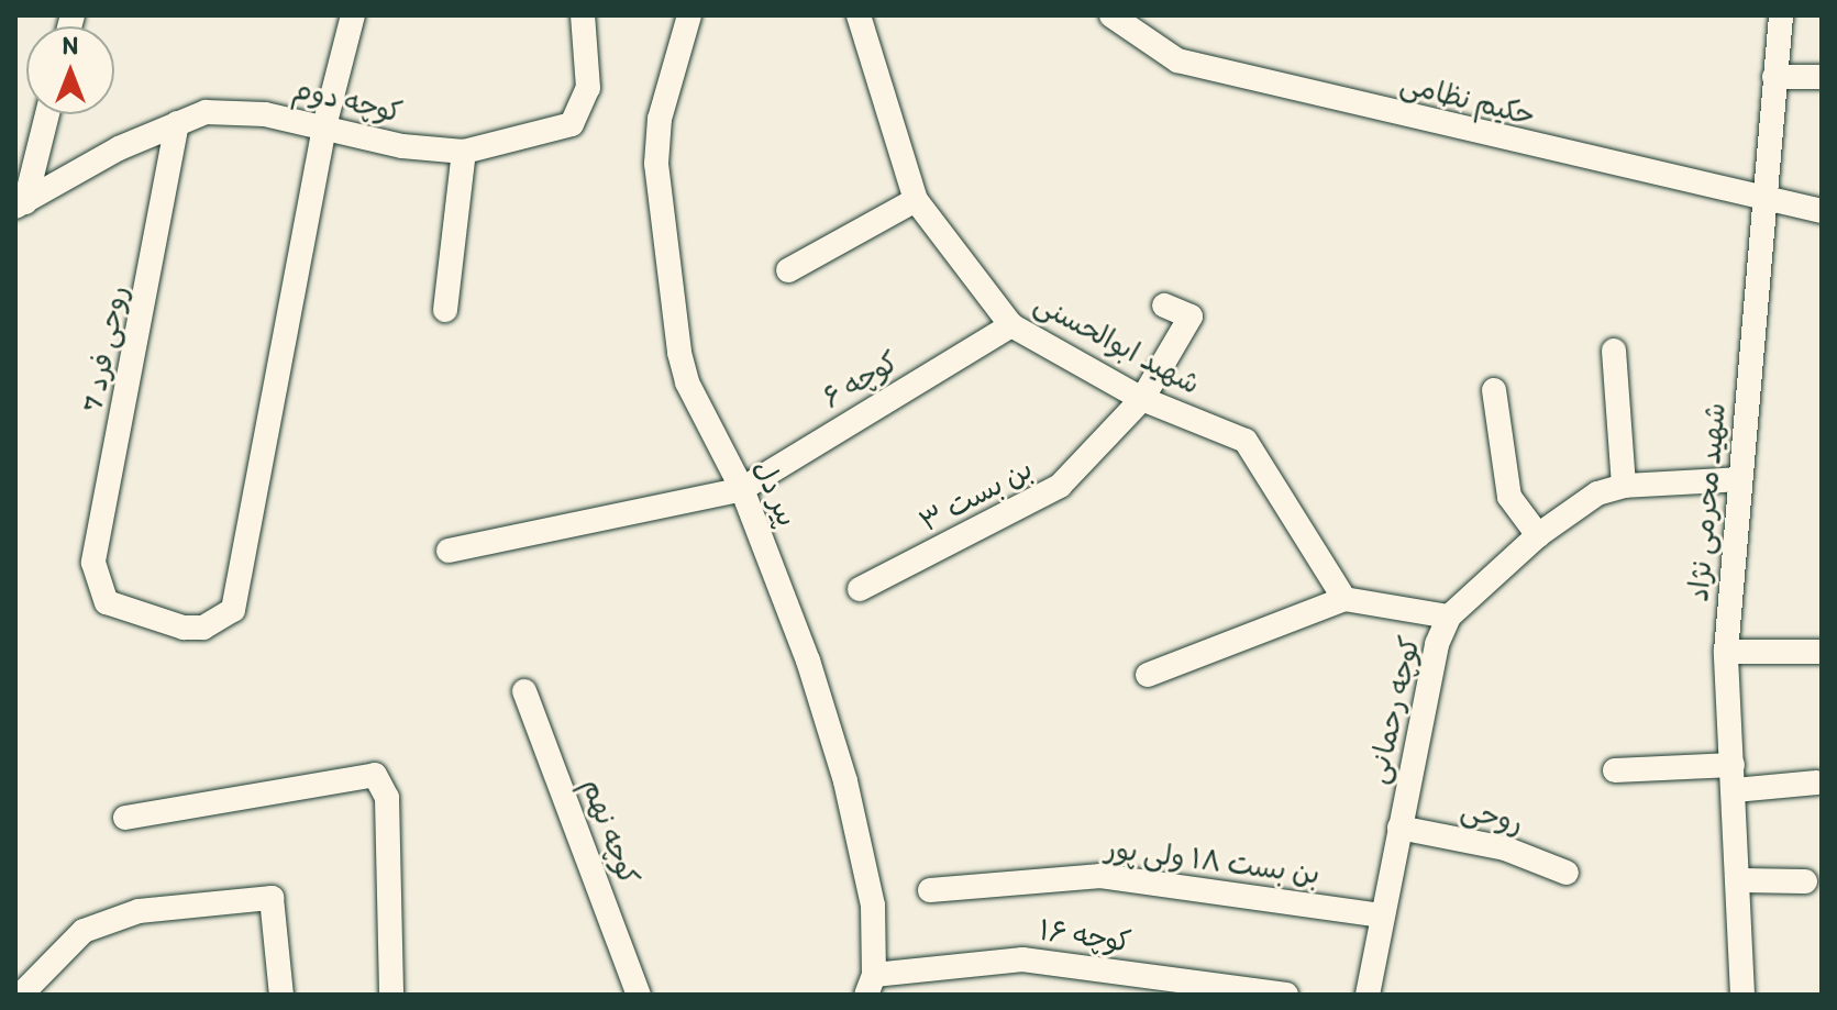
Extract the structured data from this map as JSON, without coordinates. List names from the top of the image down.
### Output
{
  "streets": {
    "street": [
      "حکیم نظامی",
      "کوچه دوم",
      "شهید ابوالحسنی",
      "روحی فرد 7",
      "کوچه ۶",
      "پیر دل",
      "بن بست ۳",
      "شهید محرمی نژاد",
      "کوچه رحمانی",
      "روحی",
      "کوچه نهم",
      "بن بست ۱۸ ولی پور",
      "کوچه ۱۶"
    ]
  },
  "crossings": [
    ["حکیم نظامی", "شهید محرمی نژاد"],
    ["کوچه دوم", "روحی فرد 7"],
    ["شهید ابوالحسنی", "کوچه ۶"],
    ["شهید ابوالحسنی", "بن بست ۳"],
    ["کوچه ۶", "پیر دل"],
    ["پیر دل", "کوچه ۱۶"],
    ["شهید محرمی نژاد", "کوچه رحمانی"],
    ["کوچه رحمانی", "روحی"],
    ["کوچه رحمانی", "بن بست ۱۸ ولی پور"]
  ],
  "north": "top"
}
